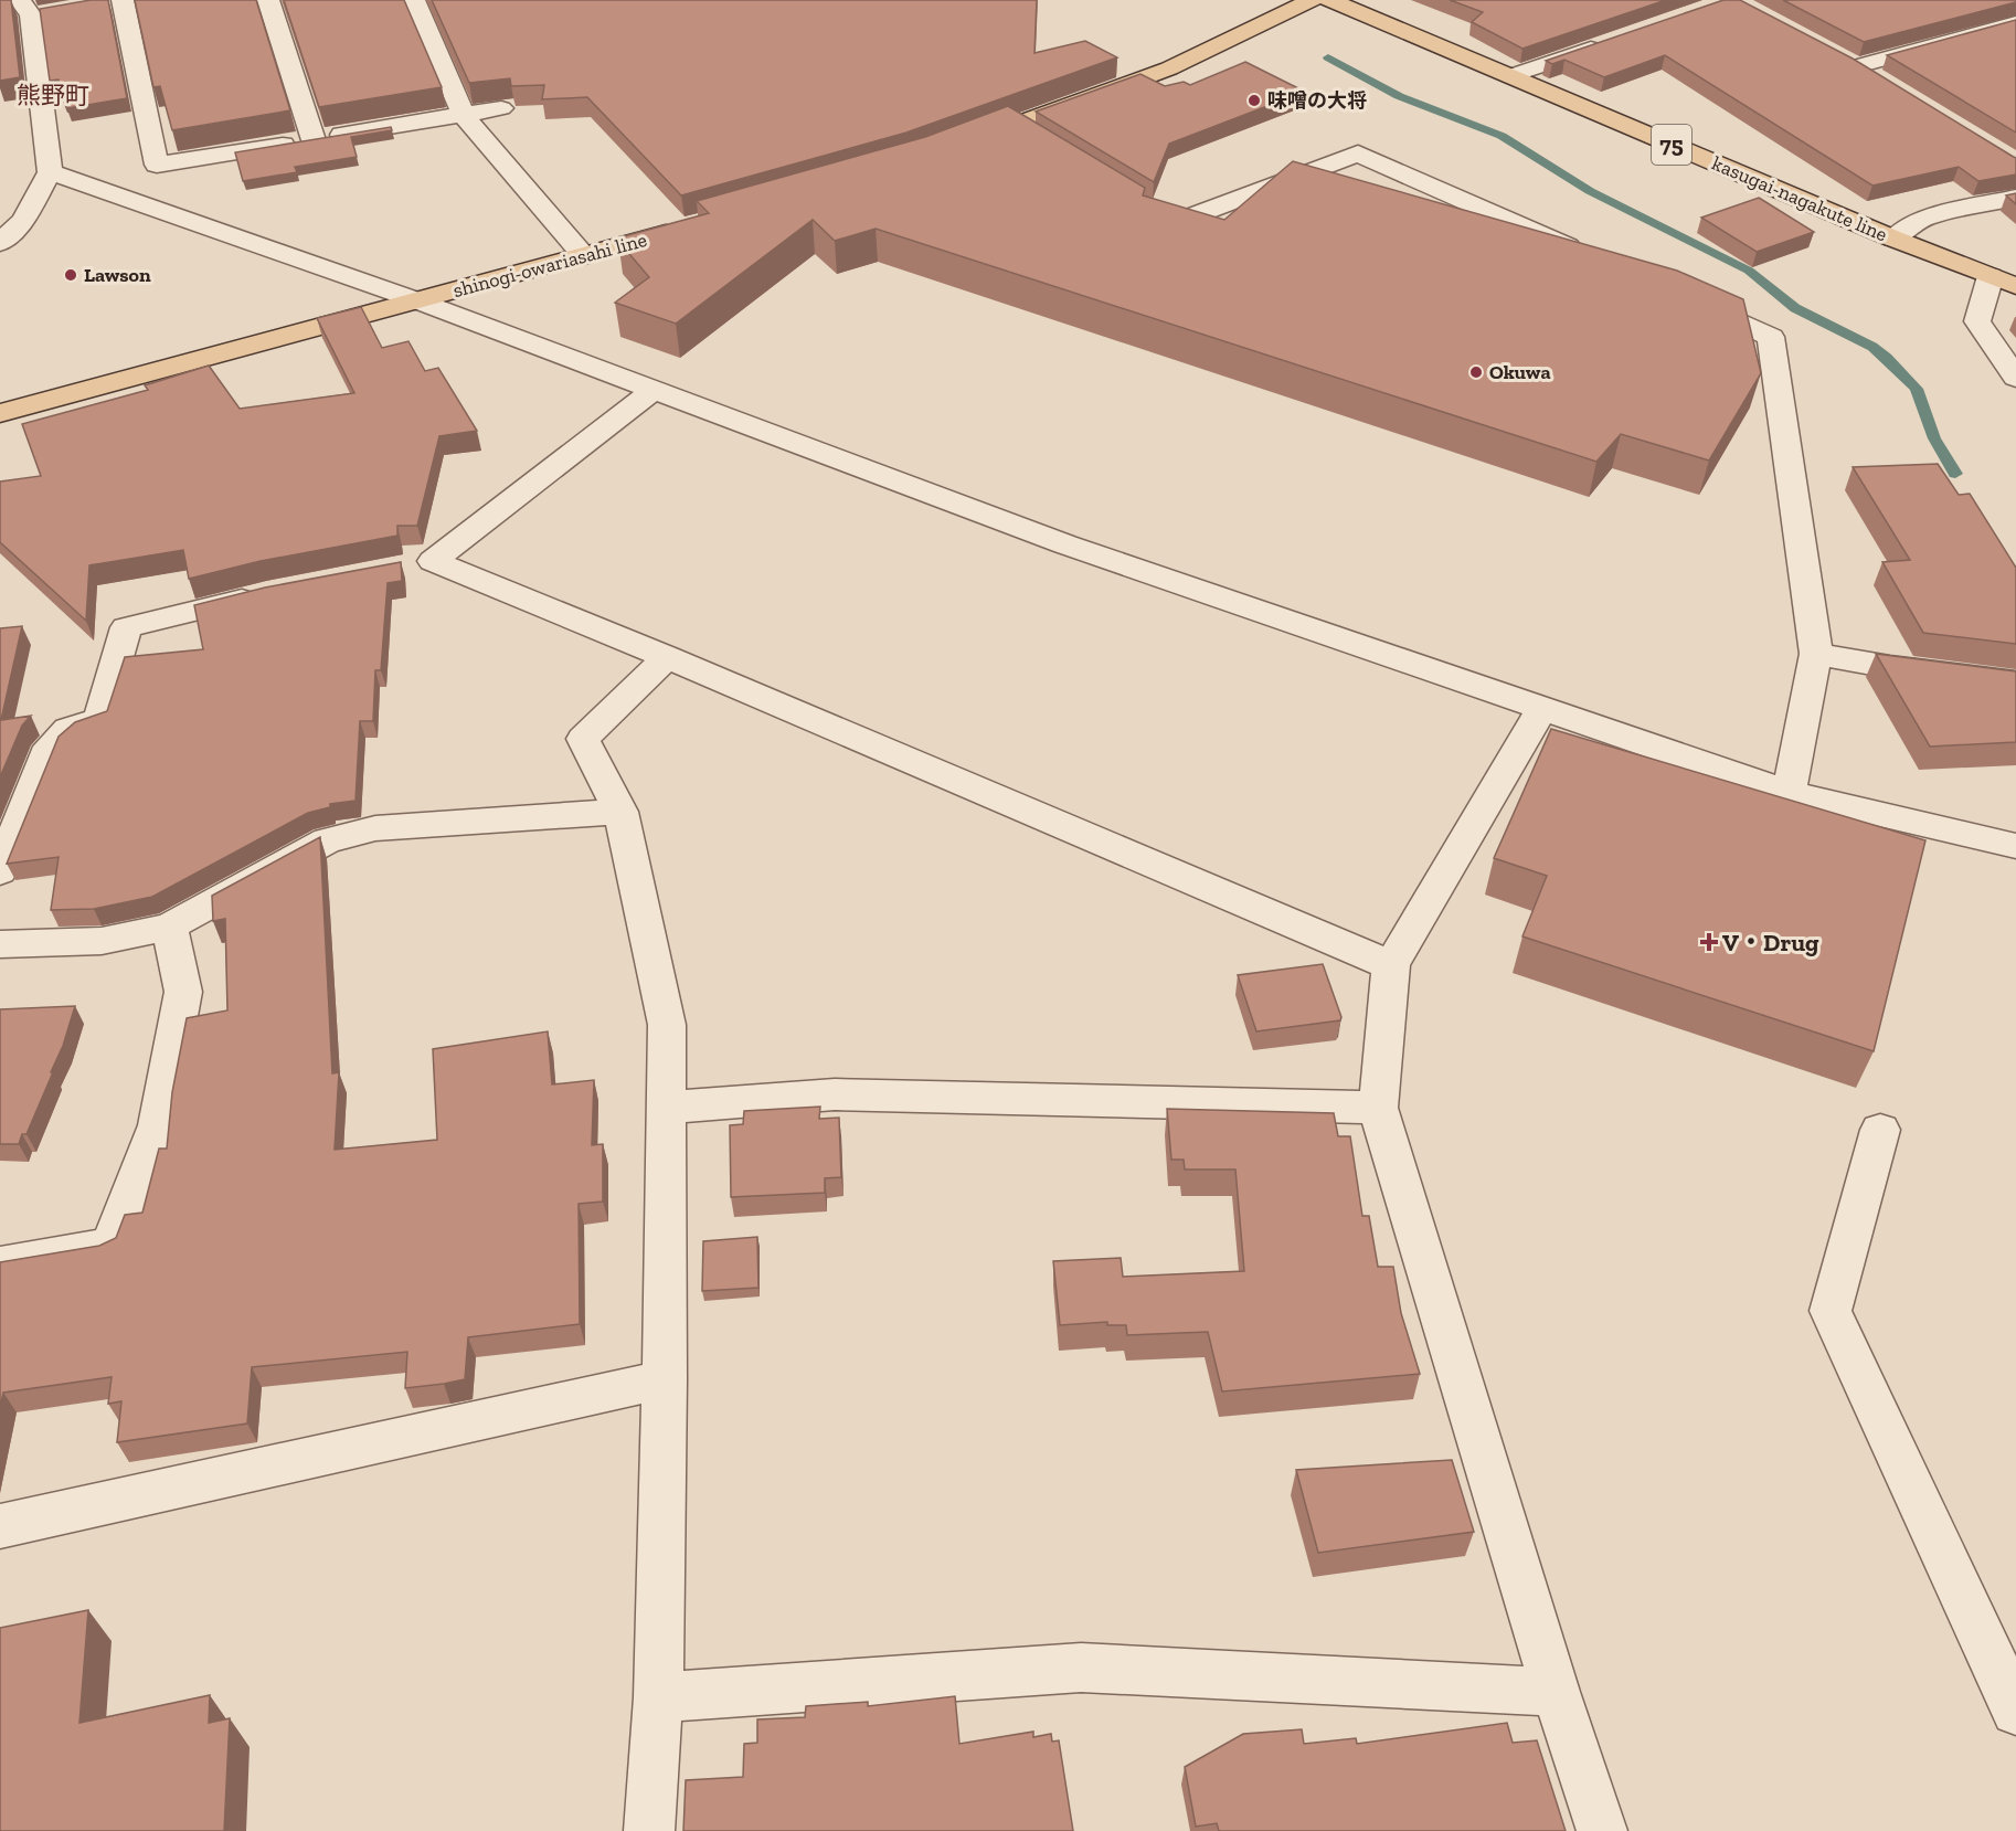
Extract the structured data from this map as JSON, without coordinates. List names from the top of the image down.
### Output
{
  "streets": {
    "main road": ["75", "kasugai-nagakute line", "shinogi-owariasahi line"]
  },
  "districts": ["熊野町"],
  "places": {
    "other": ["味噌の大将", "Lawson", "Okuwa"],
    "health": ["V・Drug"]
  }
}
